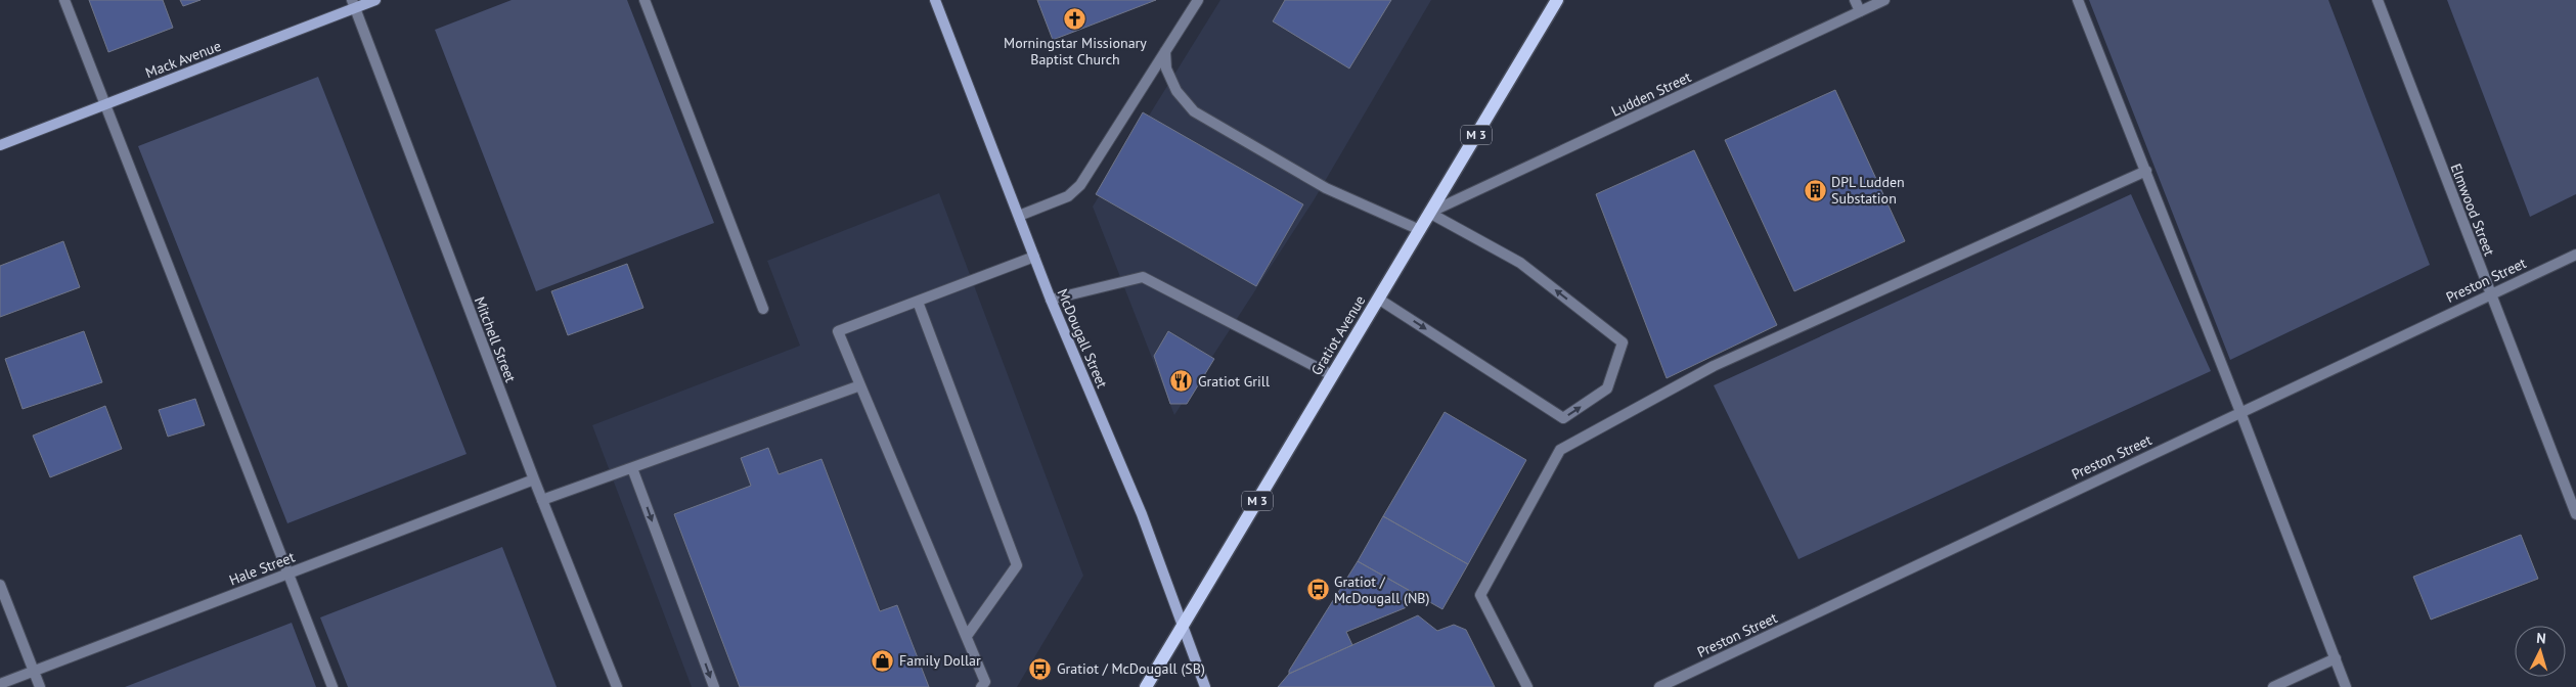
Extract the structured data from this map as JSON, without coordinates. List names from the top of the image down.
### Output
{
  "streets": {
    "main road": ["M 3", "Gratiot Avenue"],
    "street": [
      "Mack Avenue",
      "Ludden Street",
      "Elmwood Street",
      "Preston Street",
      "McDougall Street",
      "Mitchell Street",
      "Hale Street"
    ]
  },
  "crossings": [
    ["Mack Avenue", "Mitchell Street"],
    ["Ludden Street", "Gratiot Avenue"],
    ["Elmwood Street", "Preston Street"],
    ["Gratiot Avenue", "McDougall Street"],
    ["Mitchell Street", "Hale Street"]
  ],
  "places": {
    "church": ["Morningstar Missionary Baptist Church"],
    "building": ["DPL Ludden Substation"],
    "restaurant": ["Gratiot Grill"],
    "bus stop": ["Gratiot / McDougall (NB)", "Gratiot / McDougall (SB)"],
    "shop": ["Family Dollar"]
  },
  "north": "top"
}
